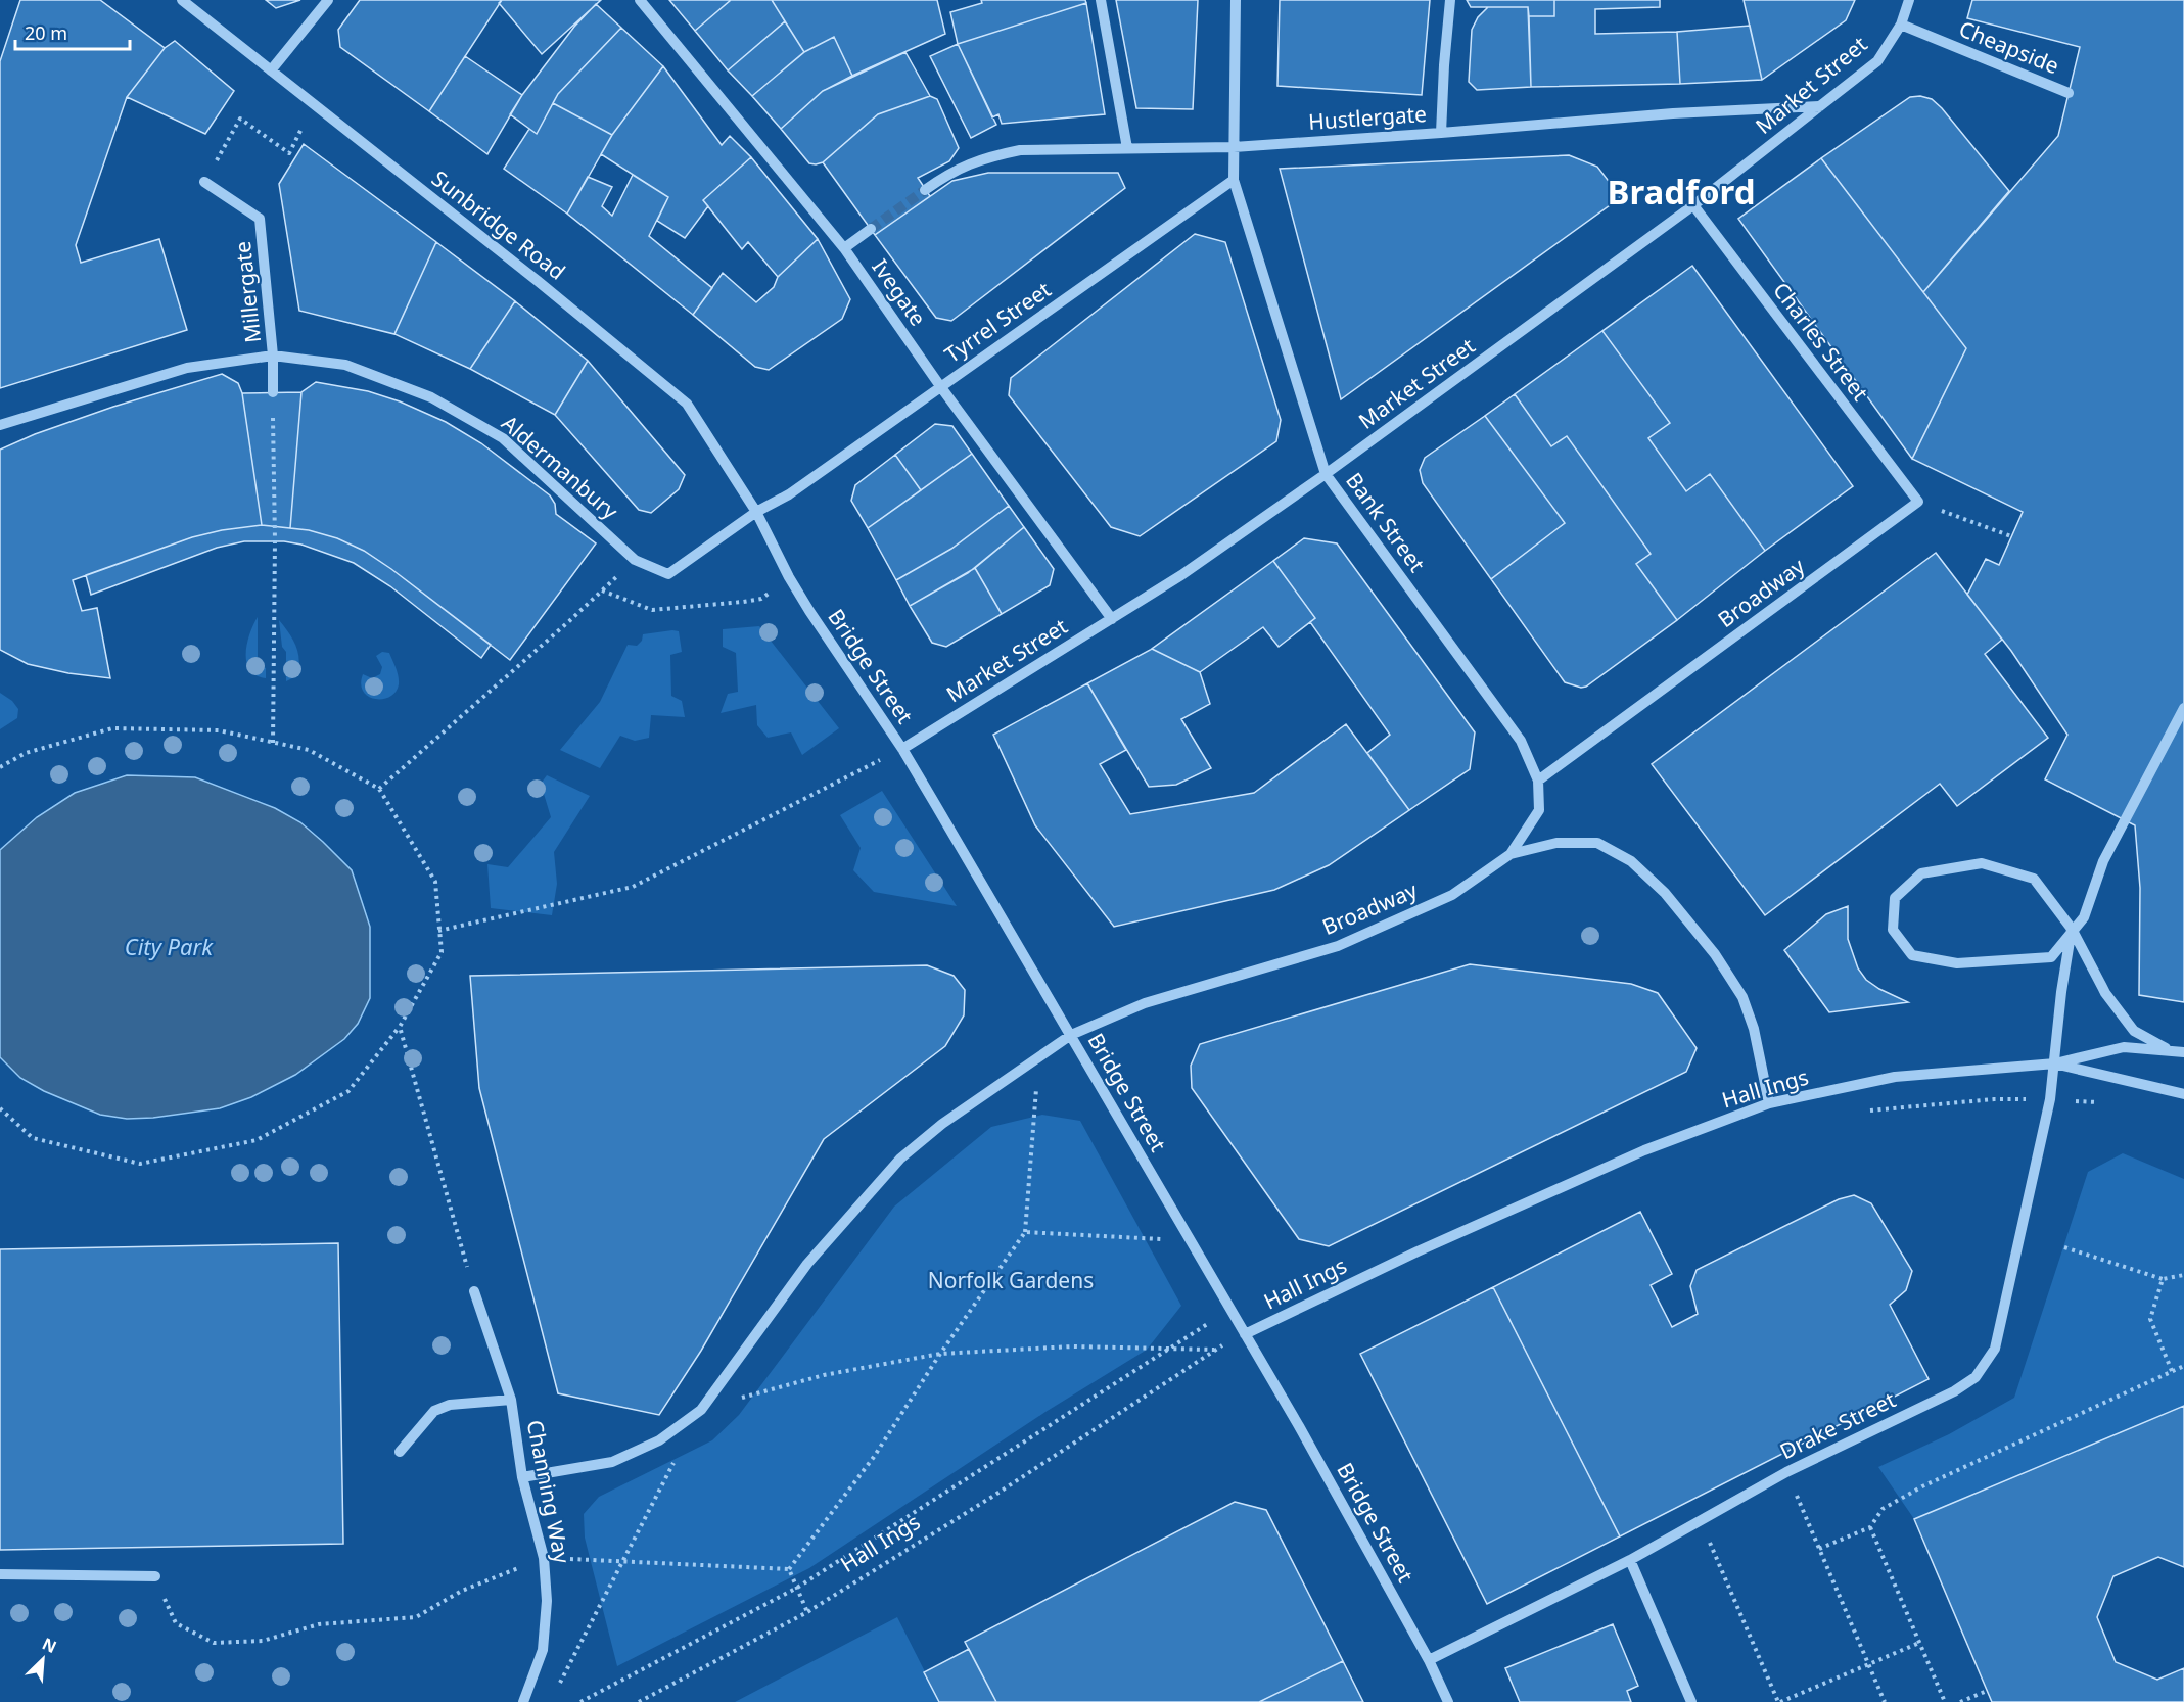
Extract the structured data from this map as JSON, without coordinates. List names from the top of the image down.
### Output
{
  "streets": {
    "street": [
      "Cheapside",
      "Market Street",
      "Hustlergate",
      "Sunbridge Road",
      "Millergate",
      "Ivegate",
      "Tyrrel Street",
      "Charles Street",
      "Aldermanbury",
      "Bank Street",
      "Broadway",
      "Bridge Street",
      "Hall Ings",
      "Drake Street",
      "Channing Way"
    ]
  },
  "crossings": [
    ["Cheapside", "Market Street"],
    ["Market Street", "Hustlergate"],
    ["Market Street", "Ivegate"],
    ["Market Street", "Charles Street"],
    ["Market Street", "Bank Street"],
    ["Market Street", "Bridge Street"],
    ["Sunbridge Road", "Tyrrel Street"],
    ["Sunbridge Road", "Aldermanbury"],
    ["Sunbridge Road", "Bridge Street"],
    ["Millergate", "Aldermanbury"],
    ["Ivegate", "Tyrrel Street"],
    ["Tyrrel Street", "Aldermanbury"],
    ["Tyrrel Street", "Bank Street"],
    ["Tyrrel Street", "Bridge Street"],
    ["Charles Street", "Broadway"],
    ["Aldermanbury", "Bridge Street"],
    ["Bank Street", "Broadway"],
    ["Broadway", "Bridge Street"],
    ["Broadway", "Hall Ings"],
    ["Bridge Street", "Hall Ings"],
    ["Bridge Street", "Drake Street"],
    ["Hall Ings", "Drake Street"]
  ],
  "districts": ["Bradford"],
  "water": ["City Park"],
  "parks": ["Norfolk Gardens"],
  "scale_bar": "20 m",
  "north": "top right"
}
